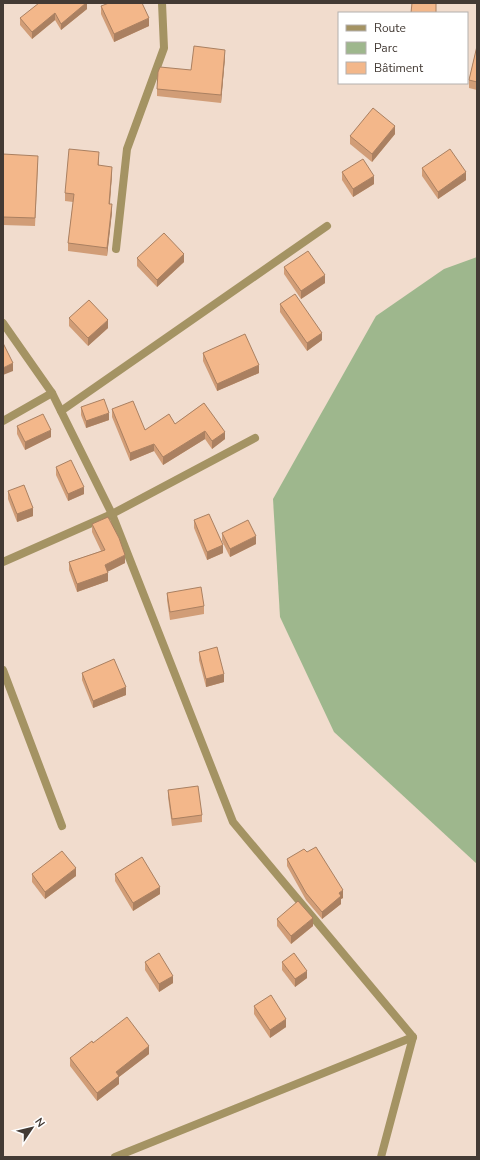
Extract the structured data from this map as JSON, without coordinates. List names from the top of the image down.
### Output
{
  "legend": ["Route", "Parc", "Bâtiment"],
  "north": "top right"
}
